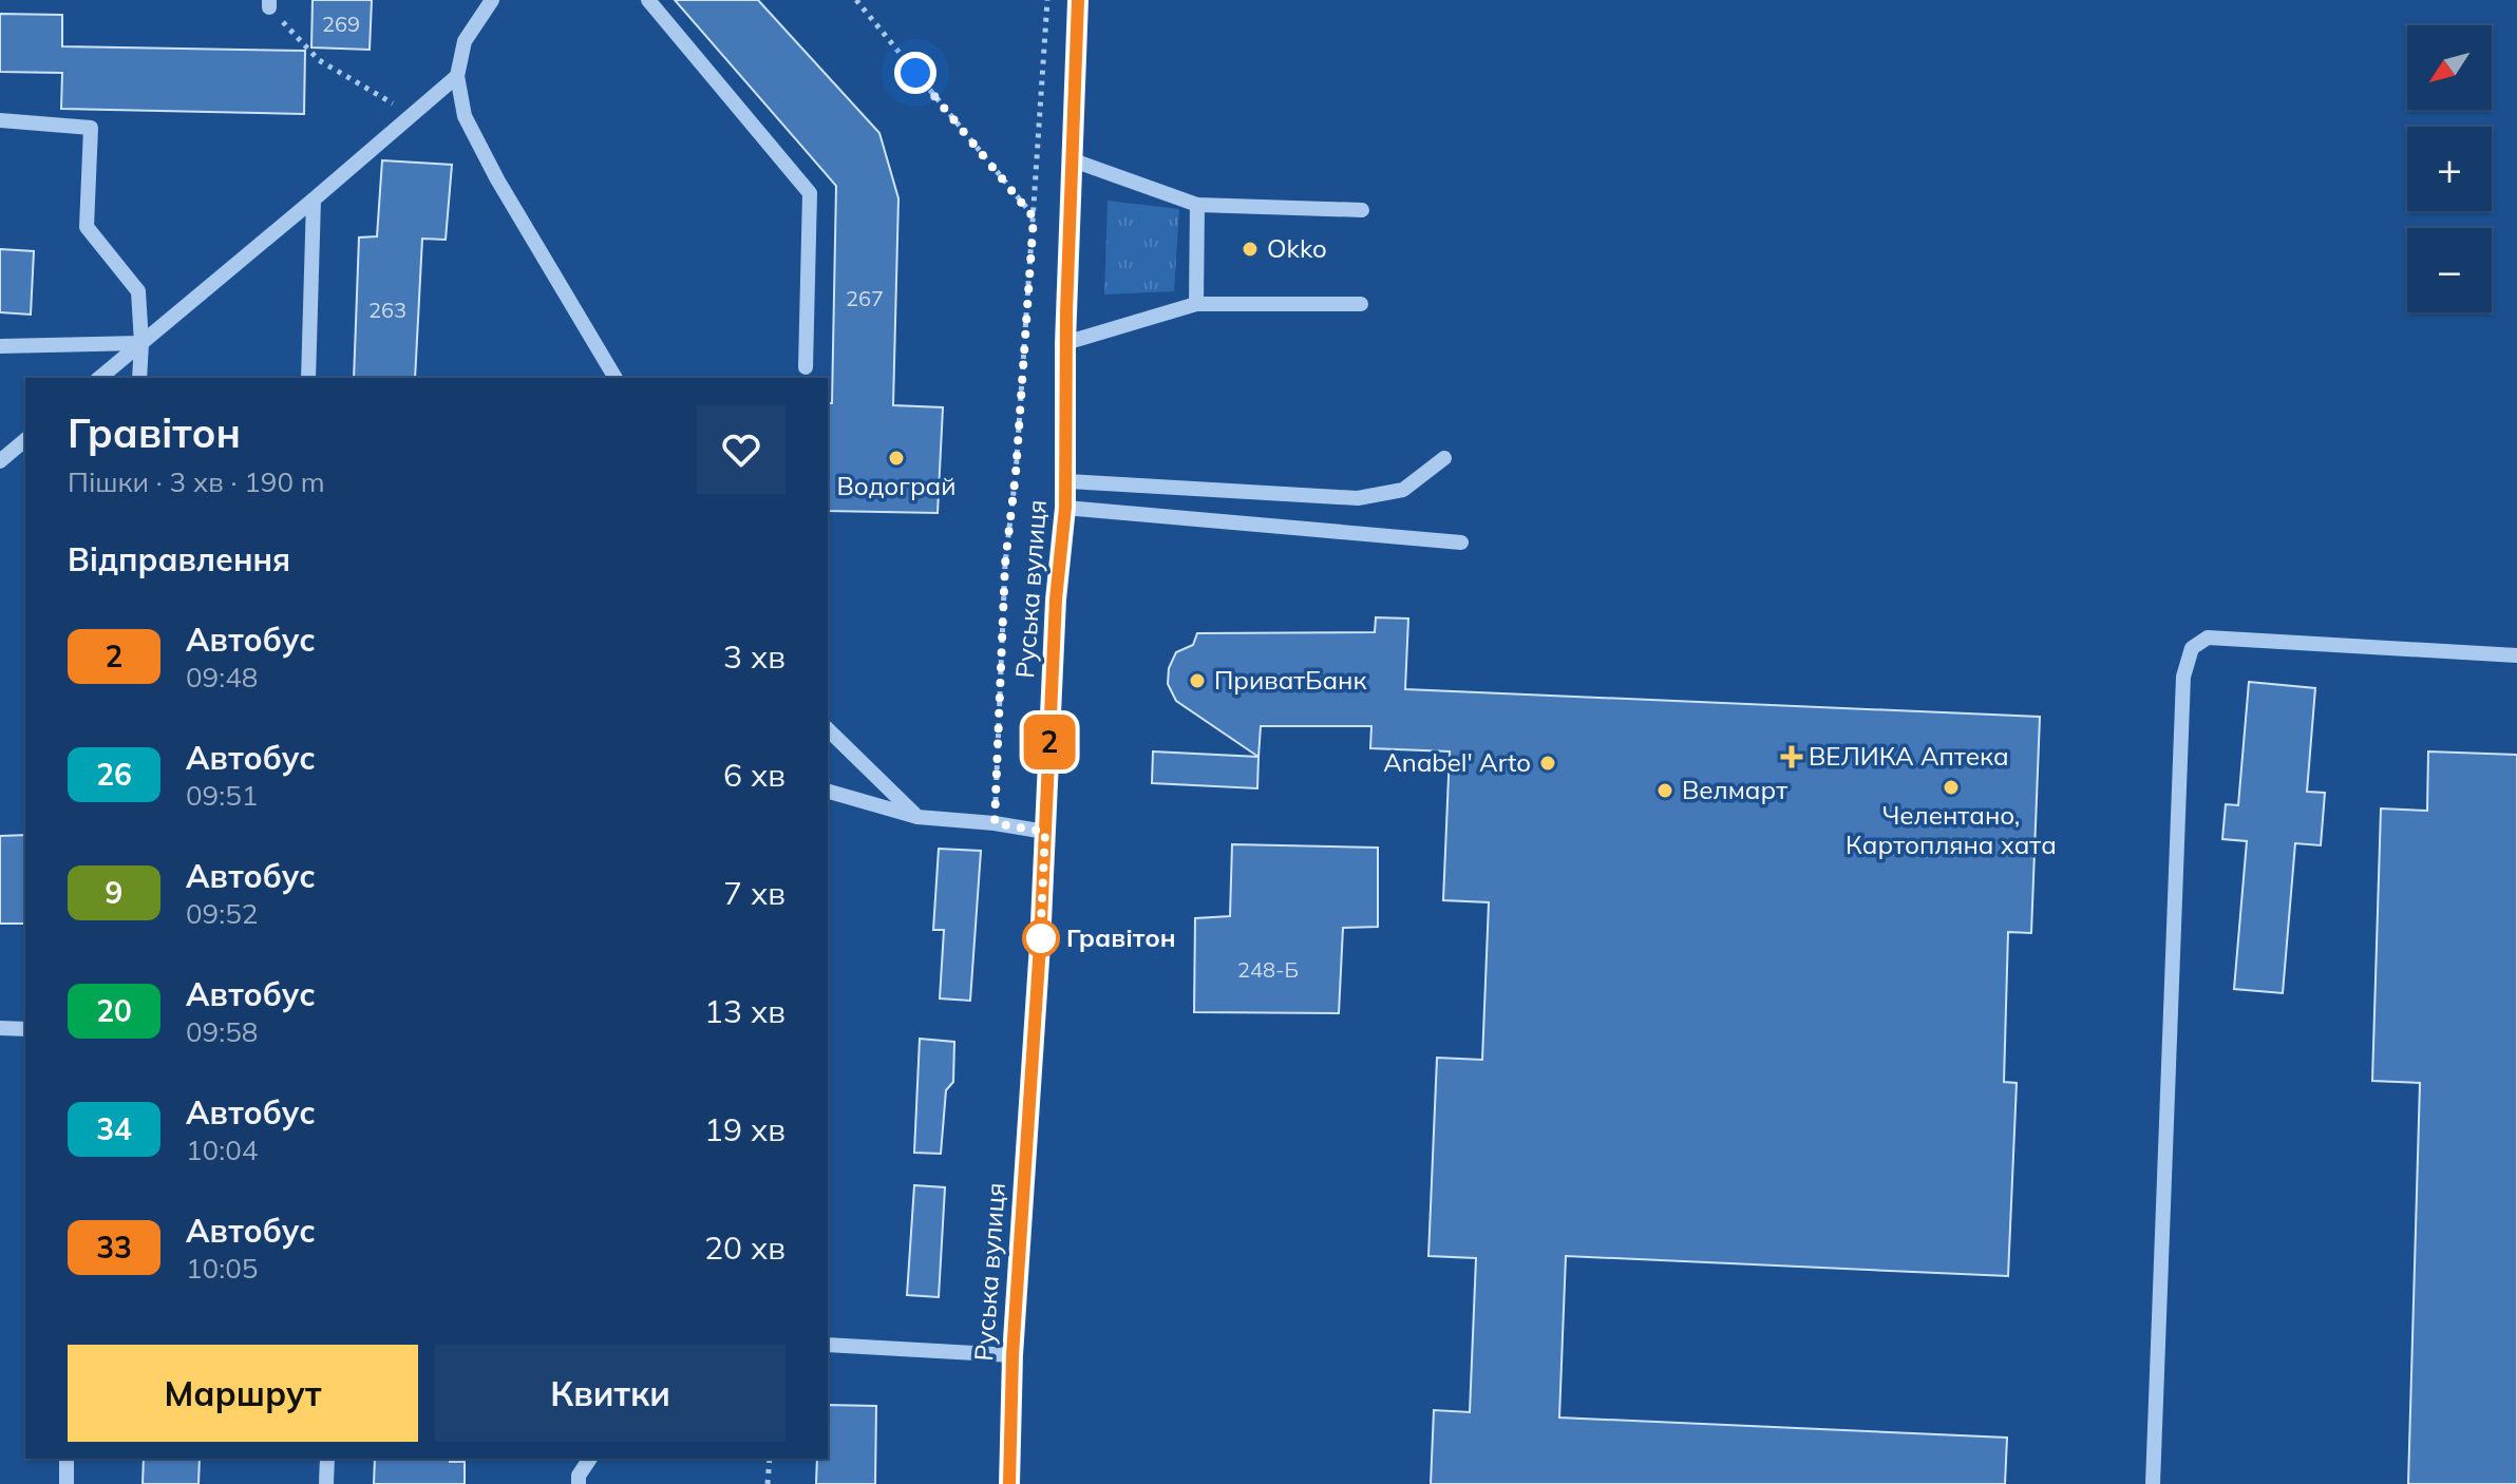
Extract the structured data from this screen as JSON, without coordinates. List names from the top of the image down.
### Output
{
  "streets": {
    "main road": ["Руська вулиця"]
  },
  "places": {
    "other": [
      "Okko",
      "Водограй",
      "ПриватБанк",
      "Anabel' Arto",
      "Челентано, Картопляна хата",
      "Велмарт",
      "Гравітон"
    ],
    "health": ["ВЕЛИКА Аптека"]
  },
  "lines": ["bus line 2"],
  "house_numbers": [
    "269",
    "267",
    "263",
    "248-Б"
  ],
  "north": "bottom left",
  "page": {
    "on_map": "2",
    "map_buttons": ["+", "−"],
    "heading": [
      ["Гравітон", "Пішки · 3 хв · 190 m"],
      "Відправлення"
    ],
    "list": [
      {
        "mark": "2",
        "name": "Автобус",
        "note": "09:48",
        "value": "3 хв"
      },
      {
        "mark": "26",
        "name": "Автобус",
        "note": "09:51",
        "value": "6 хв"
      },
      {
        "mark": "9",
        "name": "Автобус",
        "note": "09:52",
        "value": "7 хв"
      },
      {
        "mark": "20",
        "name": "Автобус",
        "note": "09:58",
        "value": "13 хв"
      },
      {
        "mark": "34",
        "name": "Автобус",
        "note": "10:04",
        "value": "19 хв"
      },
      {
        "mark": "33",
        "name": "Автобус",
        "note": "10:05",
        "value": "20 хв"
      }
    ],
    "buttons": ["Маршрут", "Квитки"]
  }
}
